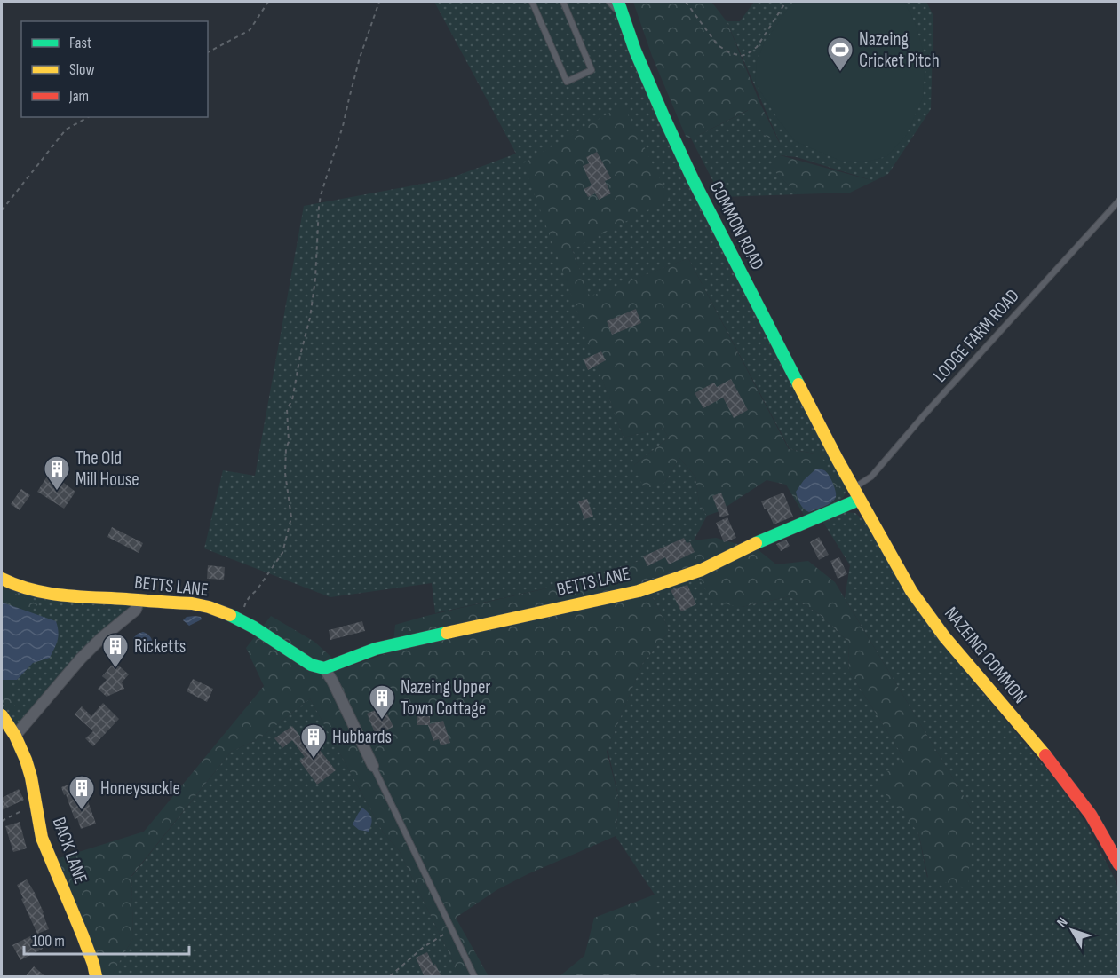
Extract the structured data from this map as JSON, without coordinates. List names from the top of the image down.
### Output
{
  "streets": {
    "street": [
      "COMMON ROAD",
      "BETTS LANE",
      "NAZEING COMMON",
      "BACK LANE"
    ],
    "lane": ["LODGE FARM ROAD"]
  },
  "crossings": [
    ["COMMON ROAD", "NAZEING COMMON"],
    ["LODGE FARM ROAD", "BETTS LANE"],
    ["LODGE FARM ROAD", "NAZEING COMMON"],
    ["BETTS LANE", "NAZEING COMMON"]
  ],
  "places": {
    "sports": ["Nazeing Cricket Pitch"],
    "building": [
      "The Old Mill House",
      "Ricketts",
      "Nazeing Upper Town Cottage",
      "Hubbards",
      "Honeysuckle"
    ]
  },
  "legend": ["Fast", "Slow", "Jam"],
  "scale_bar": "100 m",
  "north": "top left"
}
